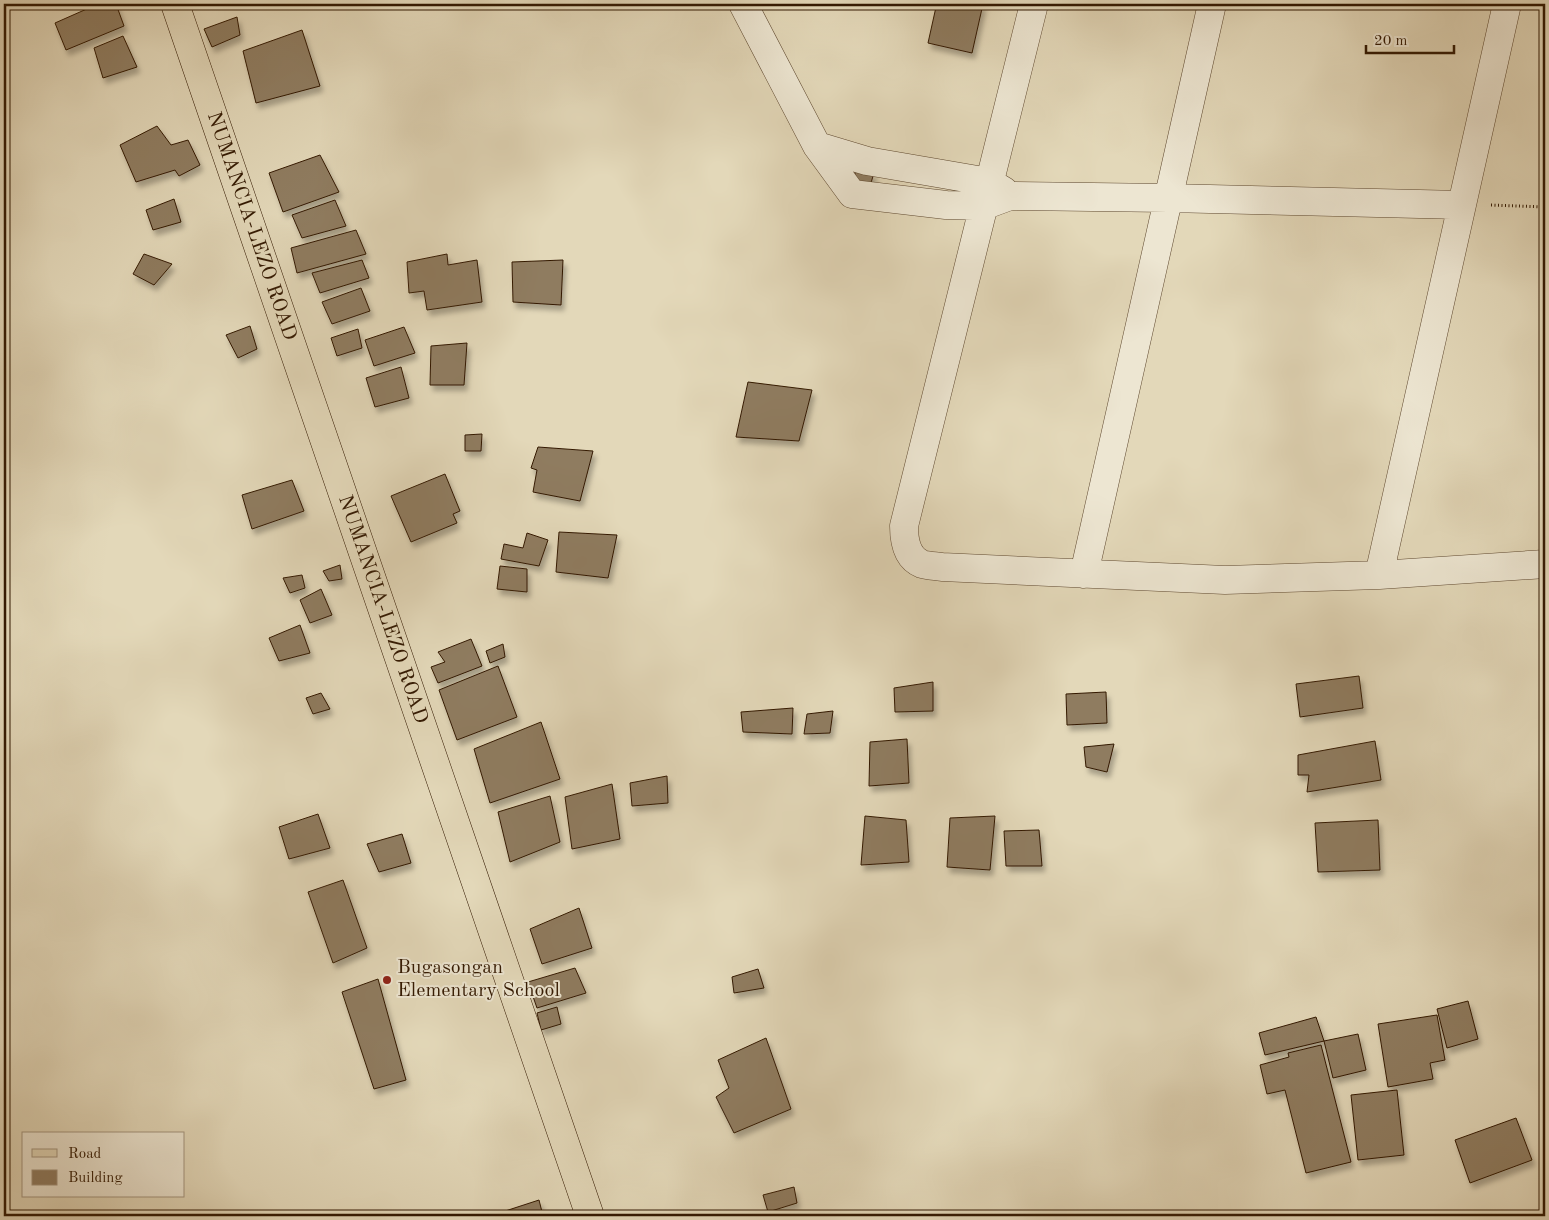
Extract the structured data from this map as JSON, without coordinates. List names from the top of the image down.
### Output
{
  "streets": {
    "main road": ["NUMANCIA-LEZO ROAD"]
  },
  "places": ["Bugasongan Elementary School"],
  "legend": ["Road", "Building"],
  "scale_bar": "20 m"
}
